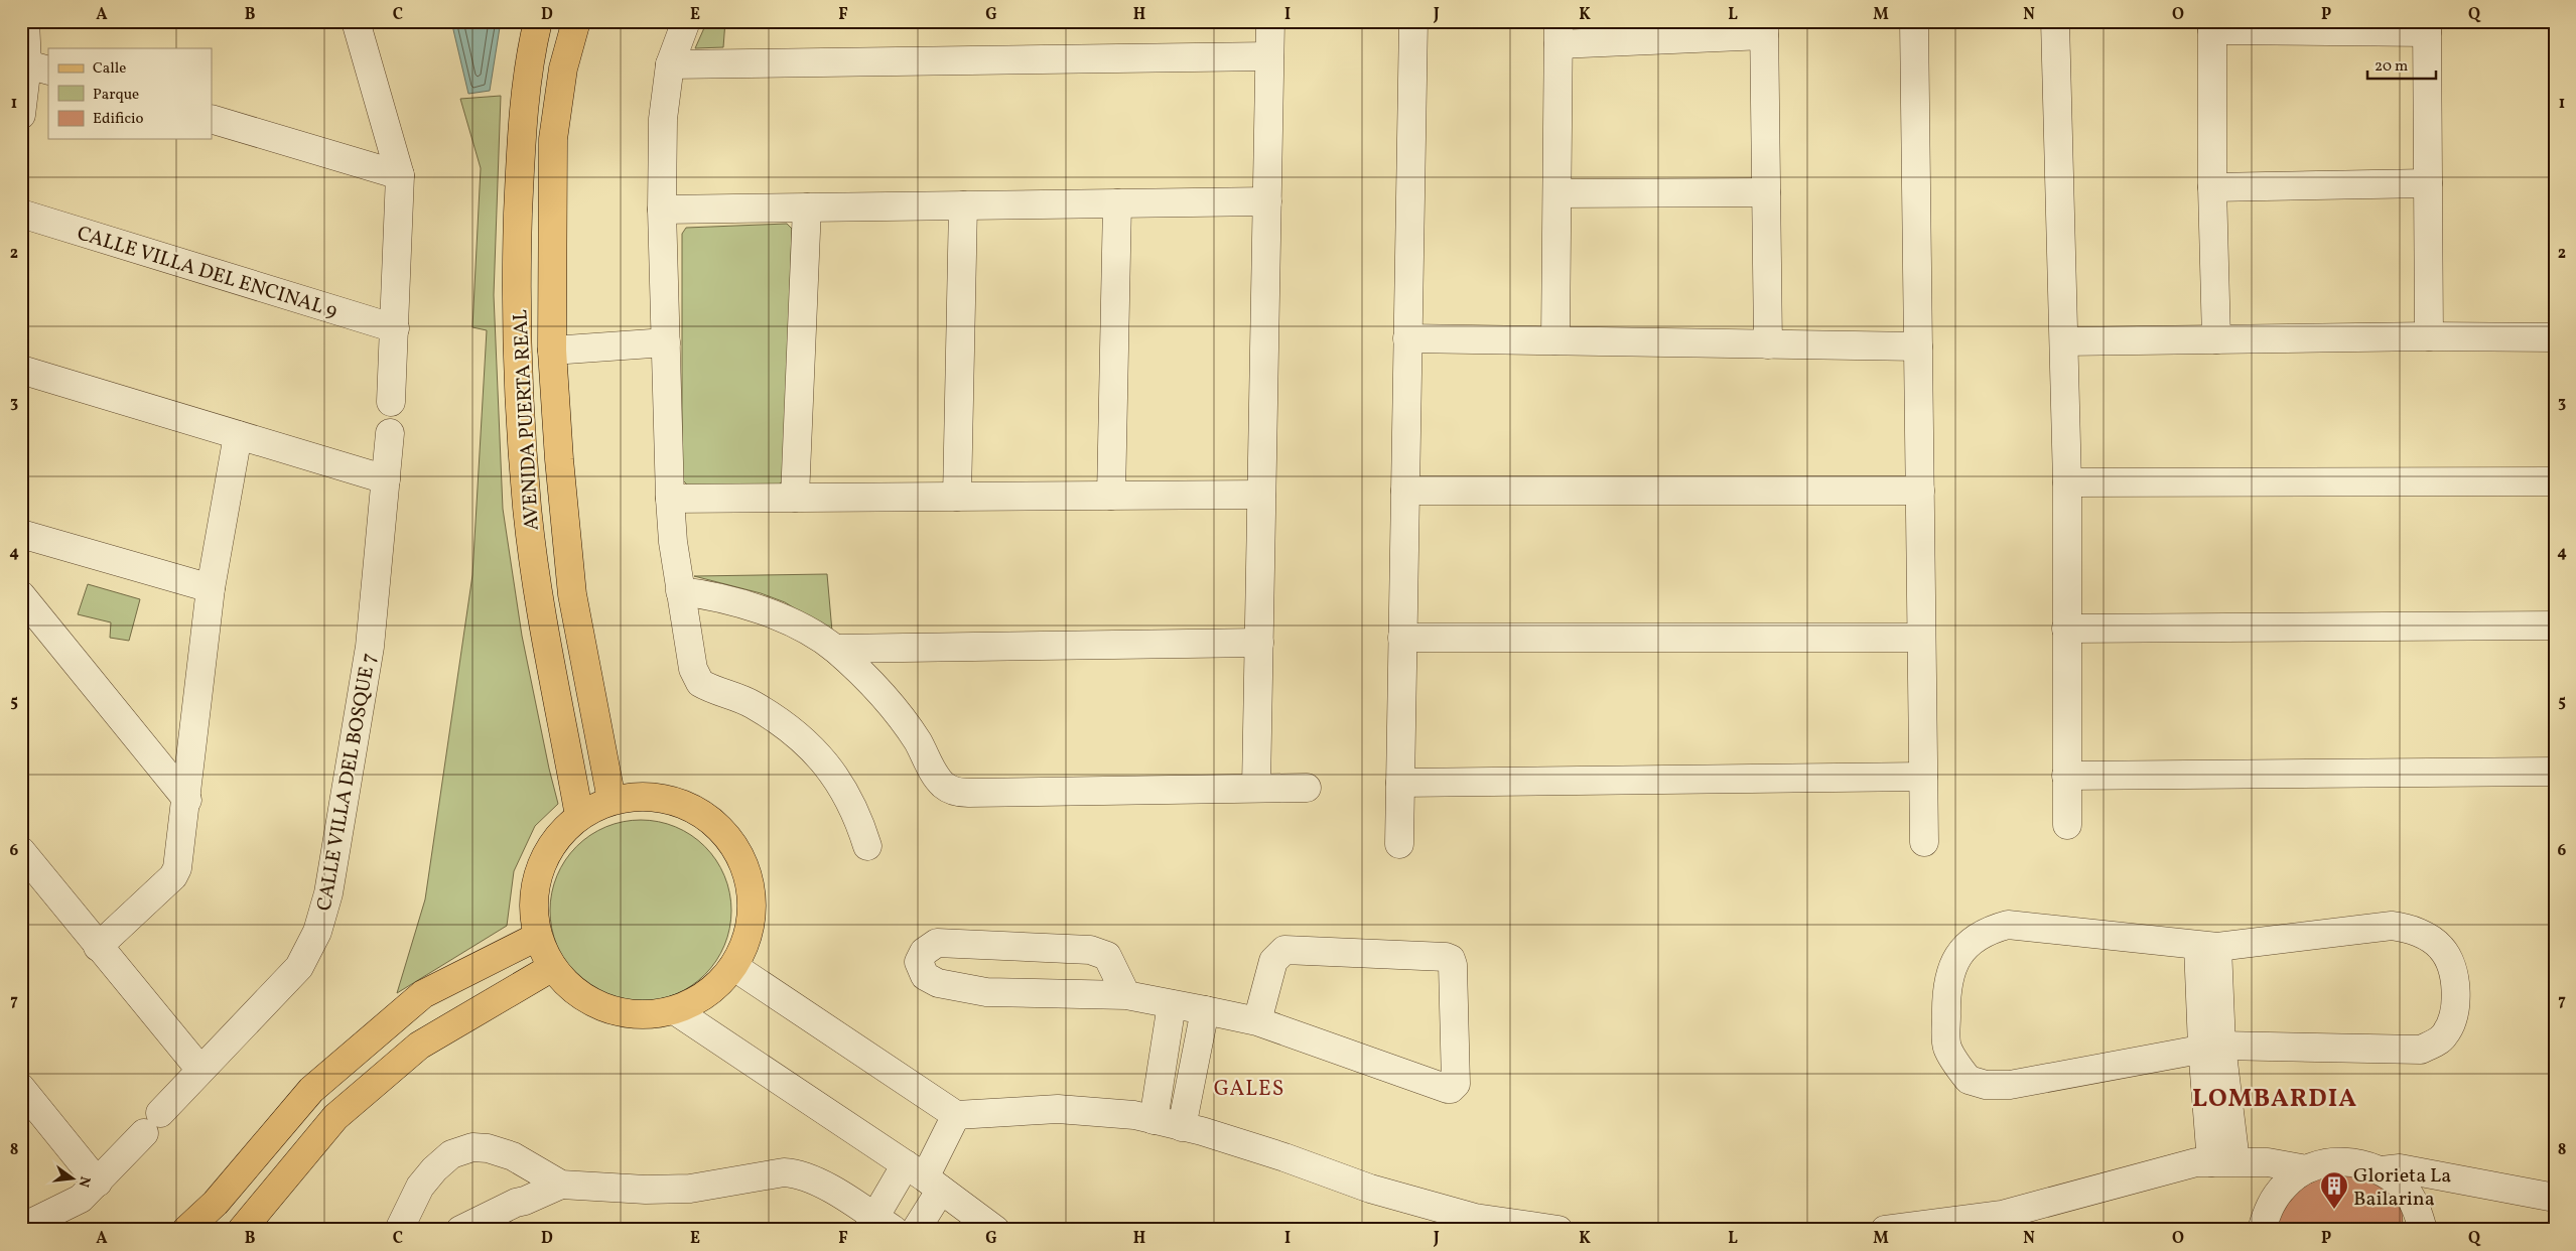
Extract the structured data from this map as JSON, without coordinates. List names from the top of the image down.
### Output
{
  "streets": {
    "main road": ["AVENIDA PUERTA REAL"],
    "street": ["CALLE VILLA DEL ENCINAL 9", "CALLE VILLA DEL BOSQUE 7"]
  },
  "districts": ["GALES", "LOMBARDIA"],
  "places": {
    "building": ["Glorieta La Bailarina"]
  },
  "legend": ["Calle", "Parque", "Edificio"],
  "scale_bar": "20 m",
  "north": "right",
  "grid": {
    "columns": [
      "A",
      "B",
      "C",
      "D",
      "E",
      "F",
      "G",
      "H",
      "I",
      "J",
      "K",
      "L",
      "M",
      "N",
      "O",
      "P",
      "Q"
    ],
    "rows": [
      "1",
      "2",
      "3",
      "4",
      "5",
      "6",
      "7",
      "8"
    ]
  }
}
